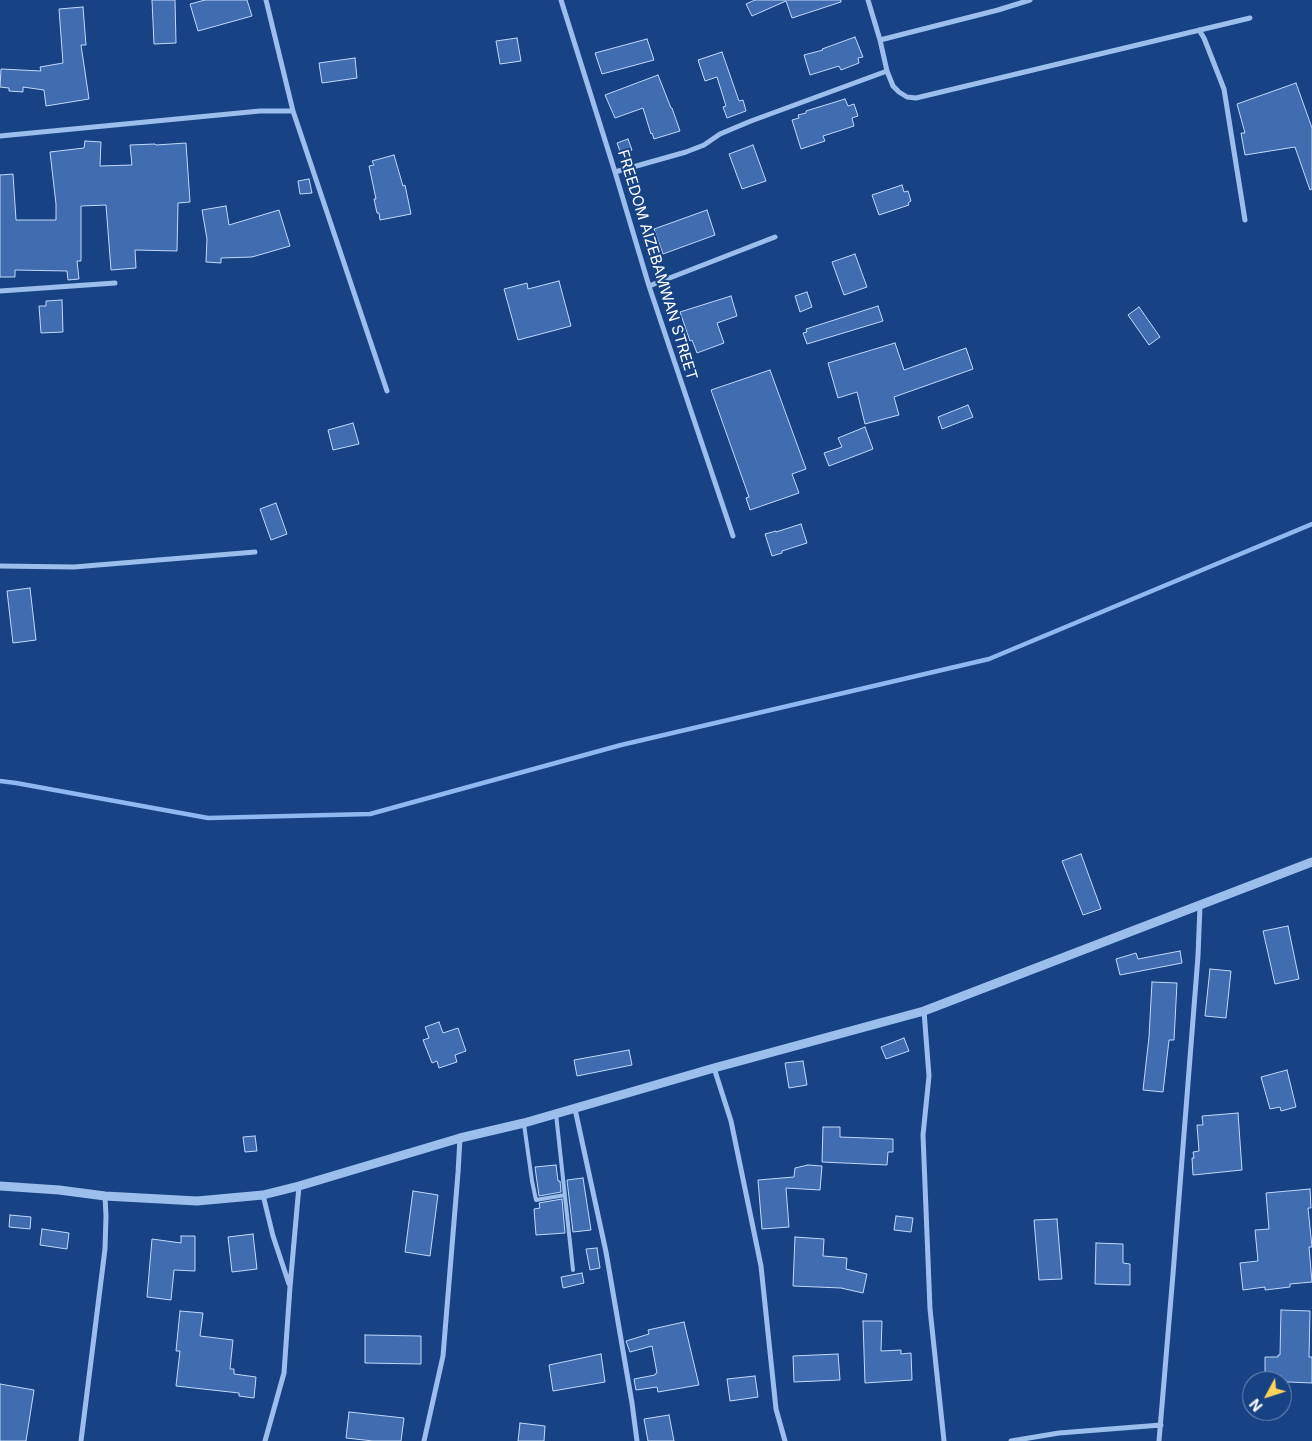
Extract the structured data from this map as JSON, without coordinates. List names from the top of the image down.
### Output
{
  "streets": {
    "street": ["FREEDOM AIZEBAMWAN STREET"]
  },
  "north": "bottom left"
}
